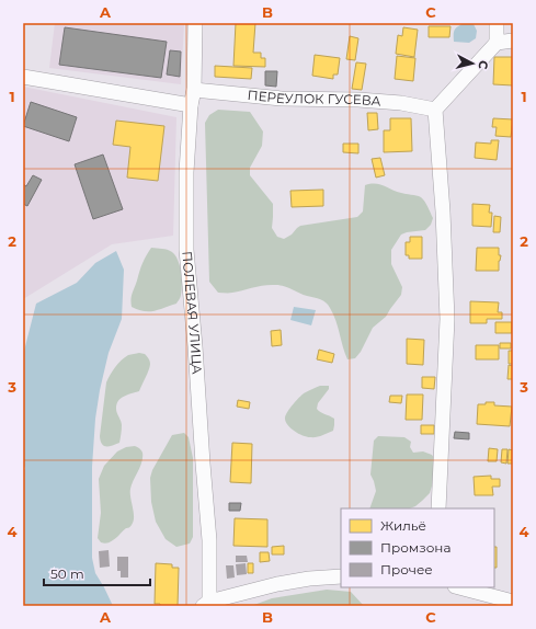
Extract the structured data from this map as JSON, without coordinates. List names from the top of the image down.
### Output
{
  "streets": {
    "street": ["ПЕРЕУЛОК ГУСЕВА", "ПОЛЕВАЯ УЛИЦА"]
  },
  "crossings": [
    ["ПЕРЕУЛОК ГУСЕВА", "ПОЛЕВАЯ УЛИЦА"]
  ],
  "legend": ["Жильё", "Промзона", "Прочее"],
  "scale_bar": "50 m",
  "north": "right",
  "grid": {
    "columns": ["A", "B", "C"],
    "rows": [
      "1",
      "2",
      "3",
      "4"
    ]
  }
}
